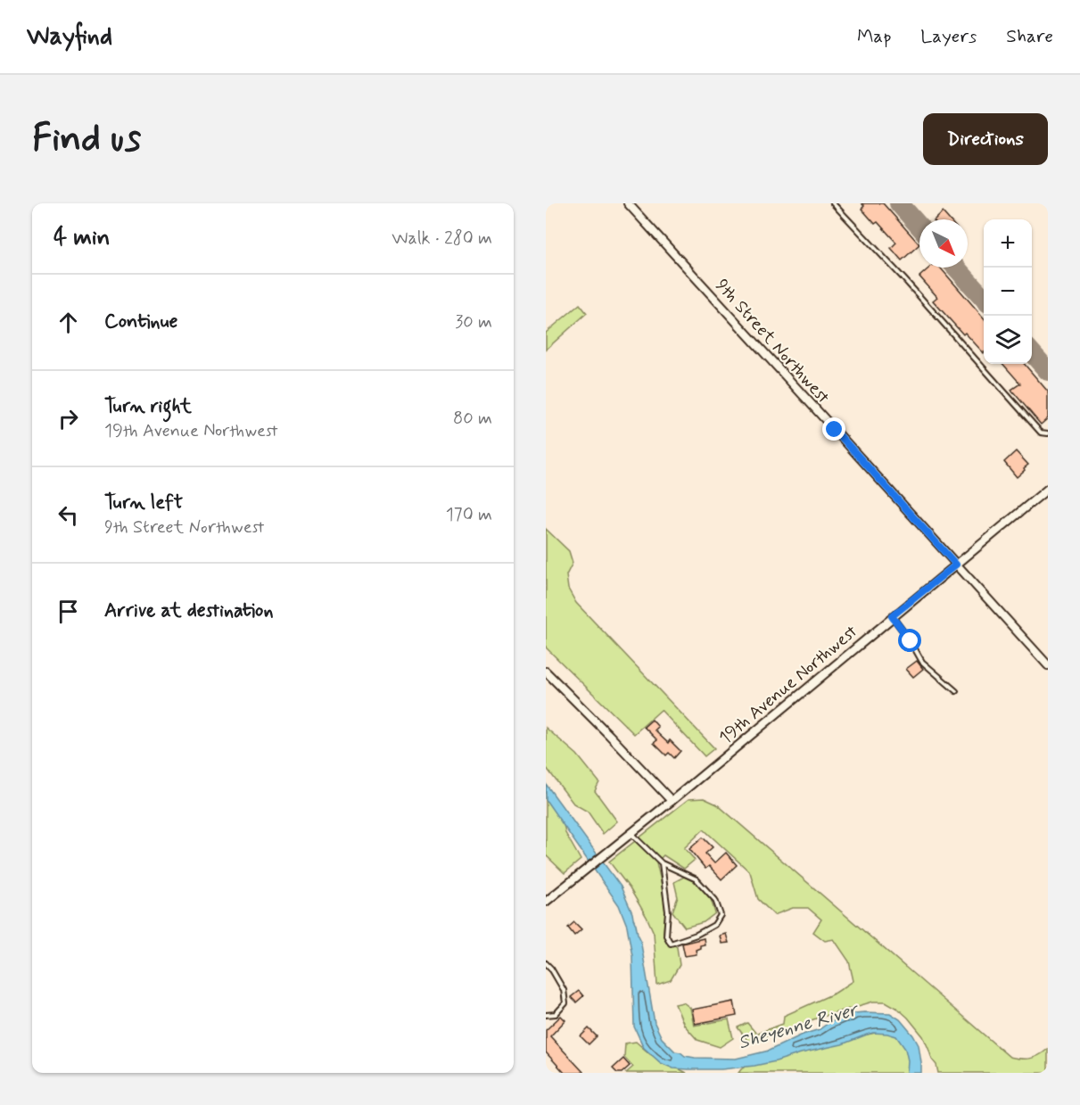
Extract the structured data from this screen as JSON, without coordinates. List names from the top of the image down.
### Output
{
  "streets": {
    "street": ["9th Street Northwest", "19th Avenue Northwest"]
  },
  "crossings": [
    ["9th Street Northwest", "19th Avenue Northwest"]
  ],
  "water": ["Sheyenne River"],
  "north": "bottom right",
  "page": {
    "header": "Wayfind",
    "nav": ["Map", "Layers", "Share"],
    "buttons": "Directions",
    "title": "Find us",
    "heading": ["4 min", "Walk · 280 m"],
    "map_buttons": ["+", "−"],
    "list": [
      ["Continue", "30 m"],
      ["Turn right", "19th Avenue Northwest", "80 m"],
      ["Turn left", "9th Street Northwest", "170 m"],
      "Arrive at destination"
    ]
  }
}
